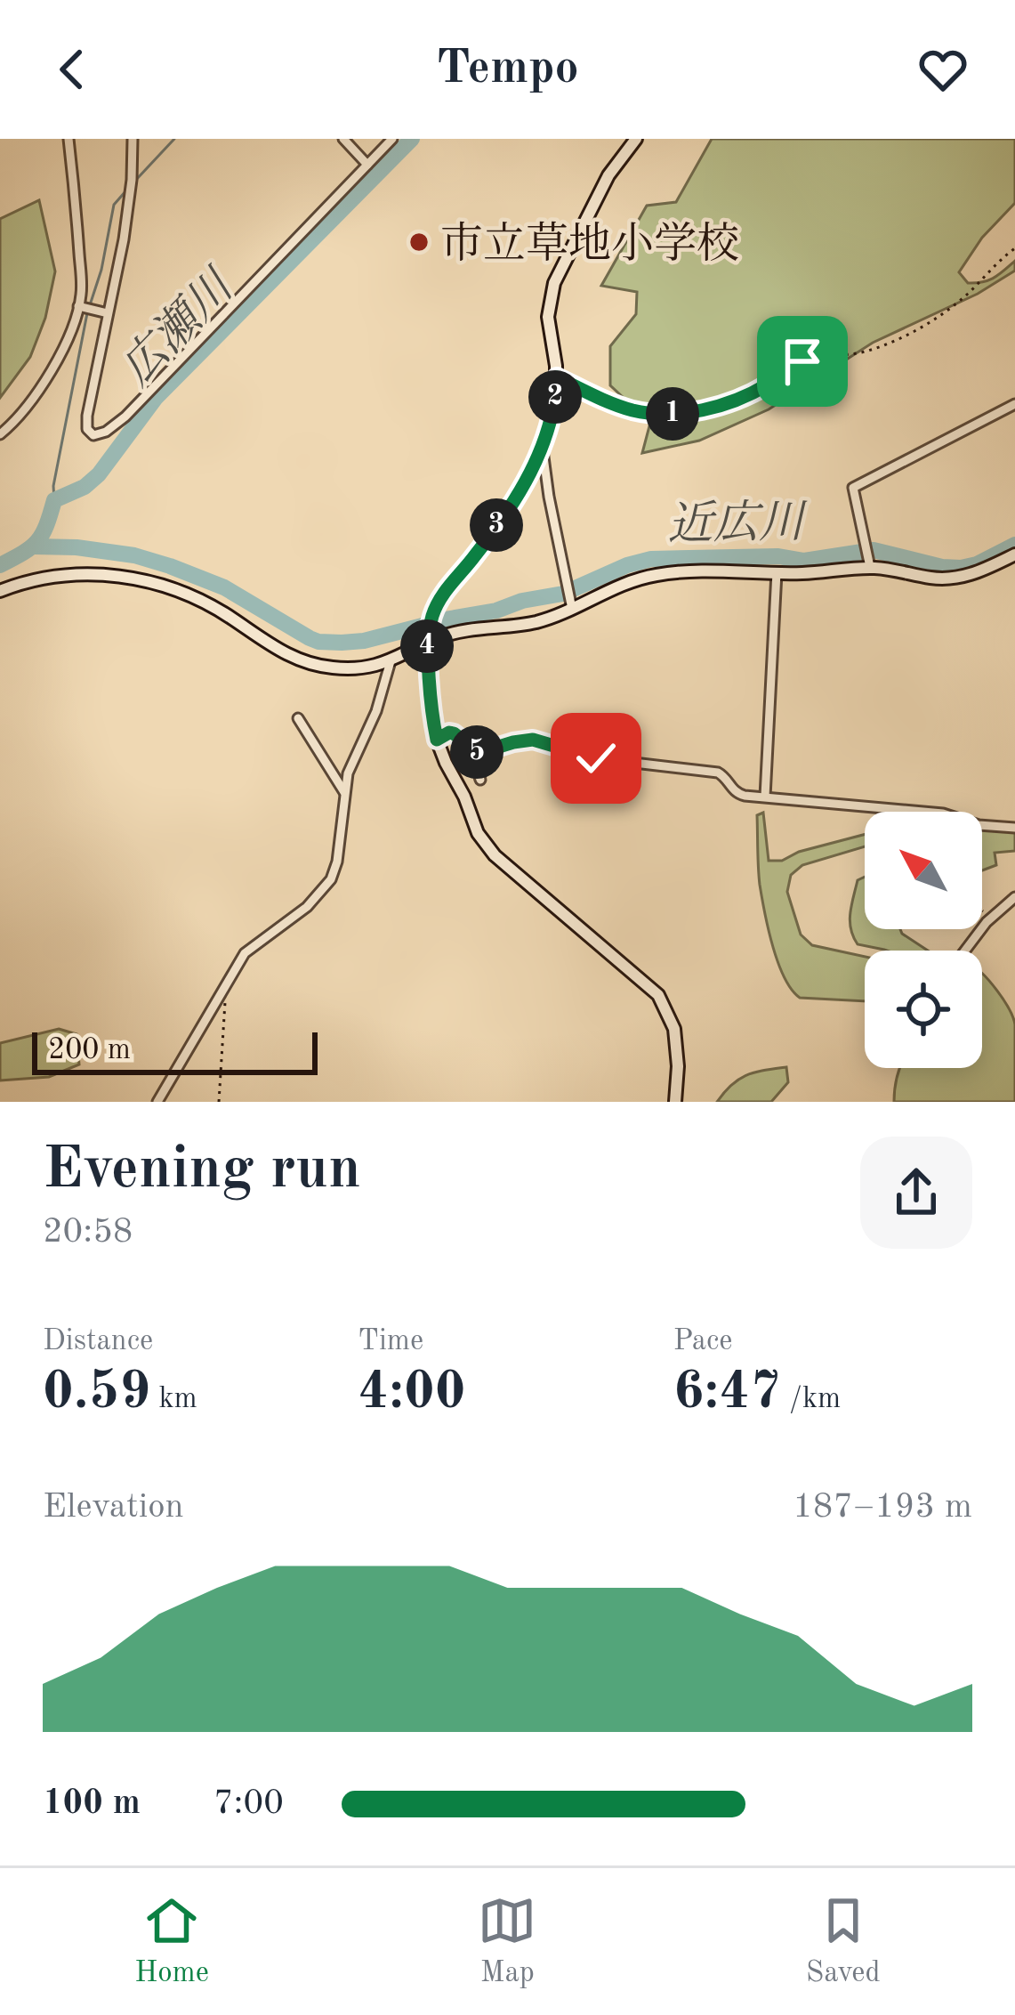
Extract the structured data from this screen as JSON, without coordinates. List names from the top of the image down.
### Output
{
  "water": ["広瀬川", "近広川"],
  "places": ["市立草地小学校"],
  "scale_bar": "200 m",
  "north": "top left",
  "page": {
    "header": "Tempo",
    "pins": [
      "2",
      "1",
      "3",
      "4",
      "5"
    ],
    "scale": "200 m",
    "heading": ["Evening run", "20:58"],
    "stats": [
      ["Distance", "0.59 km"],
      ["Time", "4:00"],
      ["Pace", "6:47 /km"]
    ],
    "chart": ["Elevation", "187–193 m"],
    "list": [
      {
        "name": "100 m",
        "note": "7:00"
      }
    ],
    "tabs": ["Home", "Map", "Saved"]
  }
}
